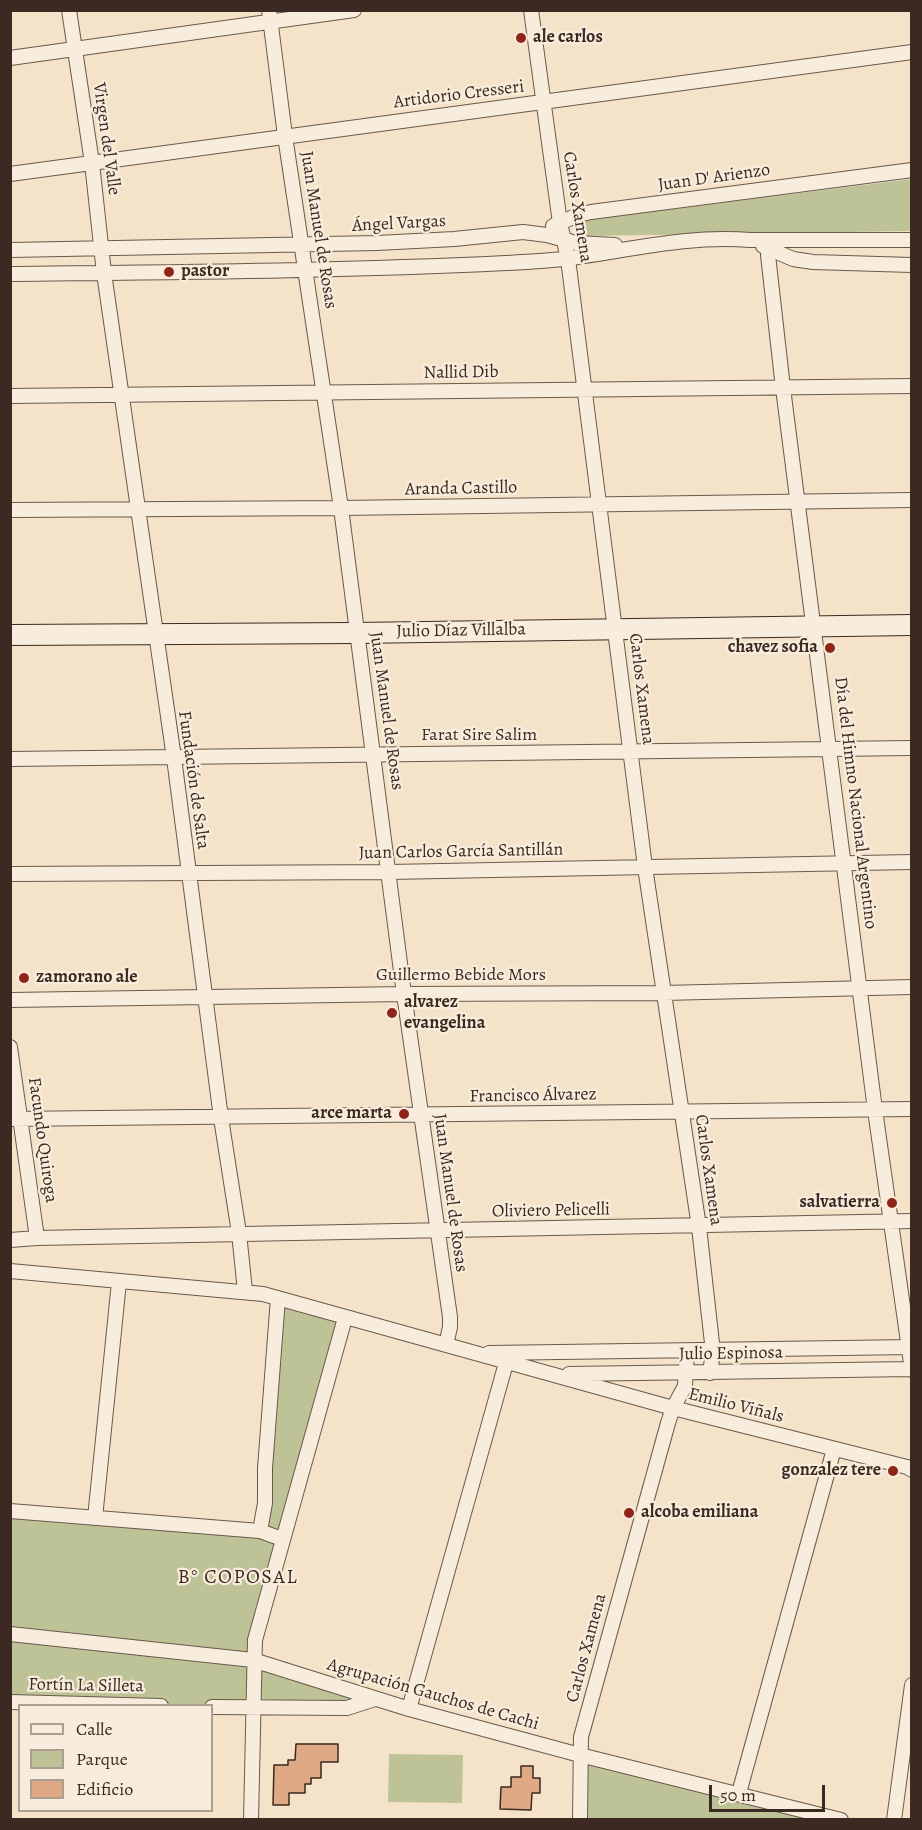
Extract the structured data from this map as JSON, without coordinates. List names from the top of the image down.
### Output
{
  "streets": {
    "street": [
      "Artidorio Cresseri",
      "Virgen del Valle",
      "Juan D' Arienzo",
      "Carlos Xamena",
      "Ángel Vargas",
      "Juan Manuel de Rosas",
      "Nallid Dib",
      "Aranda Castillo",
      "Julio Díaz Villalba",
      "Farat Sire Salim",
      "Fundación de Salta",
      "Día del Himno Nacional Argentino",
      "Juan Carlos García Santillán",
      "Guillermo Bebide Mors",
      "Francisco Álvarez",
      "Facundo Quiroga",
      "Oliviero Pelicelli",
      "Julio Espinosa",
      "Emilio Viñals",
      "Fortín La Silleta",
      "Agrupación Gauchos de Cachi"
    ]
  },
  "crossings": [
    ["Artidorio Cresseri", "Virgen del Valle"],
    ["Artidorio Cresseri", "Carlos Xamena"],
    ["Artidorio Cresseri", "Juan Manuel de Rosas"],
    ["Virgen del Valle", "Ángel Vargas"],
    ["Virgen del Valle", "Fundación de Salta"],
    ["Juan D' Arienzo", "Carlos Xamena"],
    ["Juan D' Arienzo", "Ángel Vargas"],
    ["Carlos Xamena", "Ángel Vargas"],
    ["Carlos Xamena", "Nallid Dib"],
    ["Carlos Xamena", "Aranda Castillo"],
    ["Carlos Xamena", "Julio Díaz Villalba"],
    ["Carlos Xamena", "Farat Sire Salim"],
    ["Carlos Xamena", "Juan Carlos García Santillán"],
    ["Carlos Xamena", "Guillermo Bebide Mors"],
    ["Carlos Xamena", "Francisco Álvarez"],
    ["Carlos Xamena", "Oliviero Pelicelli"],
    ["Carlos Xamena", "Julio Espinosa"],
    ["Carlos Xamena", "Emilio Viñals"],
    ["Carlos Xamena", "Agrupación Gauchos de Cachi"],
    ["Ángel Vargas", "Juan Manuel de Rosas"],
    ["Ángel Vargas", "Fundación de Salta"],
    ["Ángel Vargas", "Día del Himno Nacional Argentino"],
    ["Juan Manuel de Rosas", "Nallid Dib"],
    ["Juan Manuel de Rosas", "Aranda Castillo"],
    ["Juan Manuel de Rosas", "Julio Díaz Villalba"],
    ["Juan Manuel de Rosas", "Farat Sire Salim"],
    ["Juan Manuel de Rosas", "Juan Carlos García Santillán"],
    ["Juan Manuel de Rosas", "Guillermo Bebide Mors"],
    ["Juan Manuel de Rosas", "Francisco Álvarez"],
    ["Juan Manuel de Rosas", "Oliviero Pelicelli"],
    ["Nallid Dib", "Fundación de Salta"],
    ["Nallid Dib", "Día del Himno Nacional Argentino"],
    ["Aranda Castillo", "Fundación de Salta"],
    ["Aranda Castillo", "Día del Himno Nacional Argentino"],
    ["Julio Díaz Villalba", "Fundación de Salta"],
    ["Julio Díaz Villalba", "Día del Himno Nacional Argentino"],
    ["Farat Sire Salim", "Fundación de Salta"],
    ["Farat Sire Salim", "Día del Himno Nacional Argentino"],
    ["Fundación de Salta", "Juan Carlos García Santillán"],
    ["Fundación de Salta", "Guillermo Bebide Mors"],
    ["Fundación de Salta", "Francisco Álvarez"],
    ["Fundación de Salta", "Oliviero Pelicelli"],
    ["Día del Himno Nacional Argentino", "Juan Carlos García Santillán"],
    ["Día del Himno Nacional Argentino", "Guillermo Bebide Mors"],
    ["Día del Himno Nacional Argentino", "Francisco Álvarez"],
    ["Día del Himno Nacional Argentino", "Oliviero Pelicelli"],
    ["Día del Himno Nacional Argentino", "Julio Espinosa"],
    ["Francisco Álvarez", "Facundo Quiroga"],
    ["Facundo Quiroga", "Oliviero Pelicelli"],
    ["Julio Espinosa", "Emilio Viñals"]
  ],
  "districts": ["B° COPOSAL"],
  "places": [
    "ale carlos",
    "pastor",
    "chavez sofia",
    "zamorano ale",
    "alvarez evangelina",
    "arce marta",
    "salvatierra",
    "gonzalez tere",
    "alcoba emiliana"
  ],
  "legend": ["Calle", "Parque", "Edificio"],
  "scale_bar": "50 m"
}
